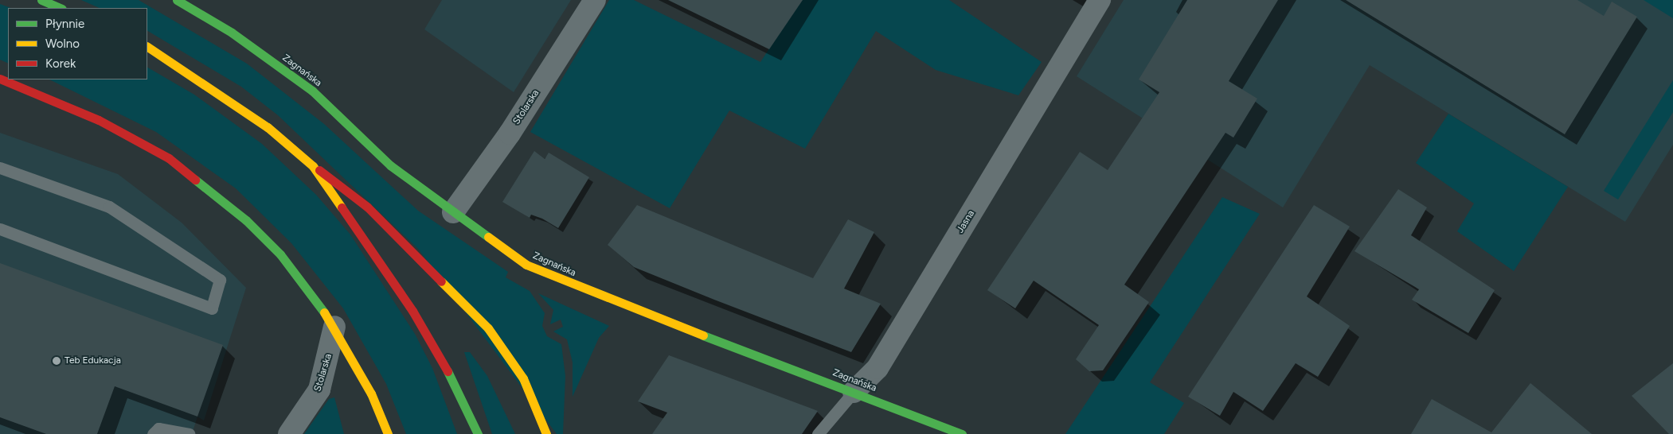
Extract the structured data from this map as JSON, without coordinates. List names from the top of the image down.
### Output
{
  "streets": {
    "main road": ["Zagnańska"],
    "street": ["Stolarska", "Jasna"]
  },
  "crossings": [
    ["Zagnańska", "Stolarska"],
    ["Zagnańska", "Jasna"]
  ],
  "places": ["Teb Edukacja"],
  "legend": ["Płynnie", "Wolno", "Korek"]
}
